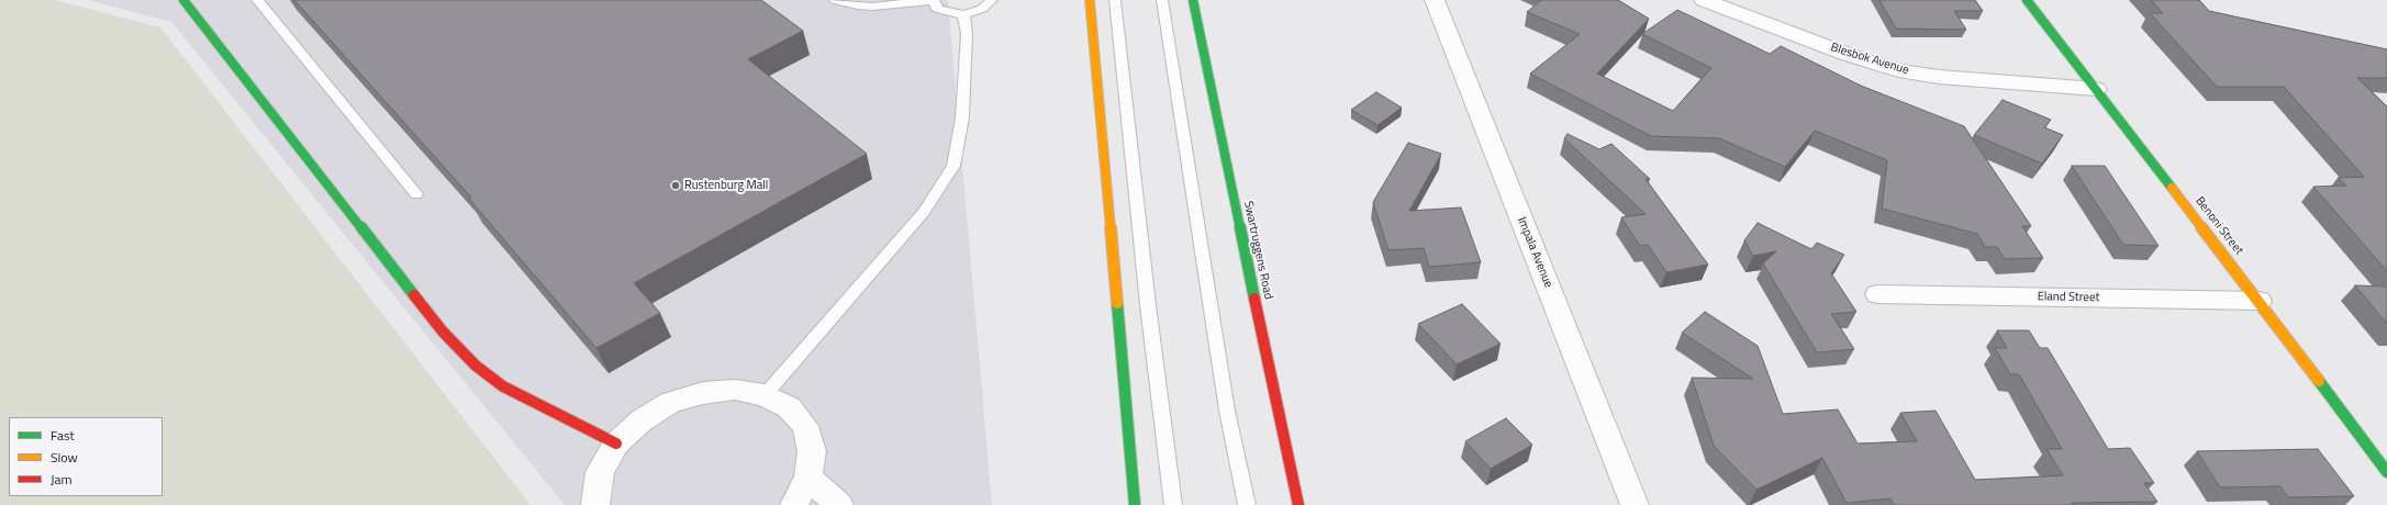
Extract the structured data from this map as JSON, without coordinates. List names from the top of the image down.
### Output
{
  "streets": {
    "street": [
      "Blesbok Avenue",
      "Benoni Street",
      "Swartruggens Road",
      "Impala Avenue",
      "Eland Street"
    ]
  },
  "crossings": [
    ["Blesbok Avenue", "Benoni Street"],
    ["Benoni Street", "Eland Street"]
  ],
  "places": ["Rustenburg Mall"],
  "legend": ["Fast", "Slow", "Jam"]
}
